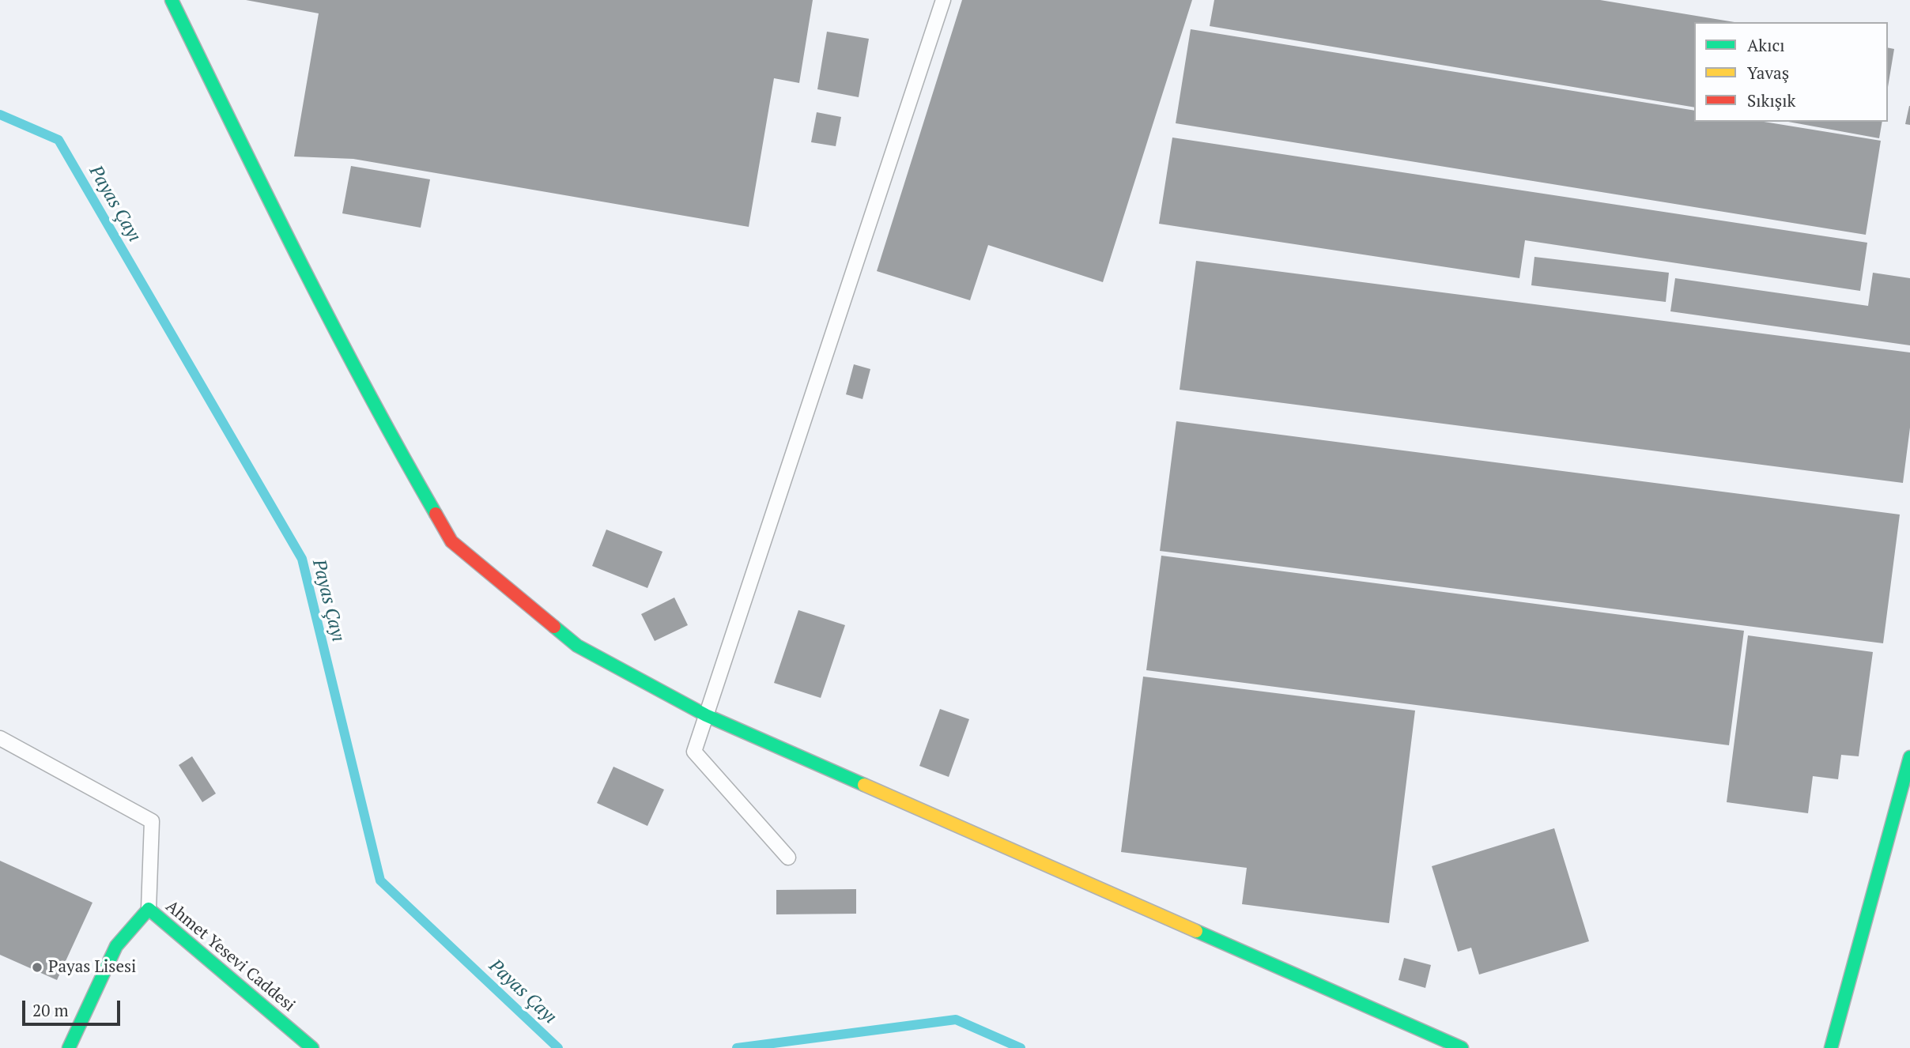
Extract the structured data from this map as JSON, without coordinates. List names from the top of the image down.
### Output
{
  "streets": {
    "street": ["Ahmet Yesevi Caddesi"]
  },
  "water": ["Payas Çayı"],
  "places": ["Payas Lisesi"],
  "legend": ["Akıcı", "Yavaş", "Sıkışık"],
  "scale_bar": "20 m"
}
